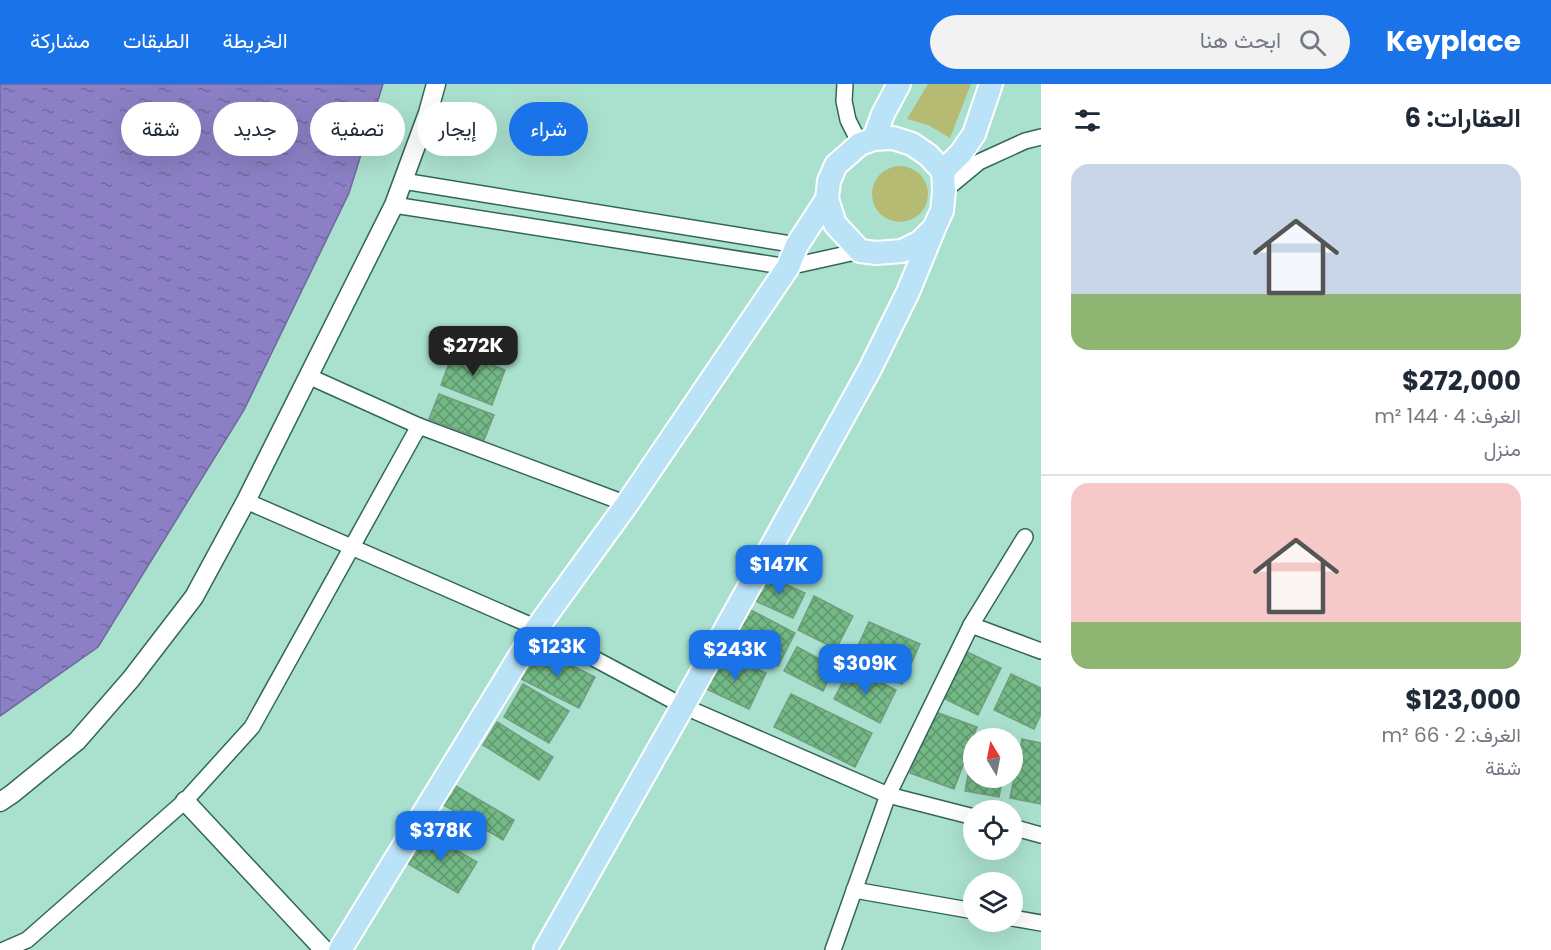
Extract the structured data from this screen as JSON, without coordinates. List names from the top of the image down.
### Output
{
  "north": "top",
  "page": {
    "header": "Keyplace",
    "search": "ابحث هنا",
    "nav": ["الخريطة", "الطبقات", "مشاركة"],
    "heading": "العقارات: 6",
    "chip": [
      "شراء",
      "إيجار",
      "تصفية",
      "جديد",
      "شقة"
    ],
    "list": [
      {
        "name": "$272,000",
        "note": "الغرف: 4 · 144 m² · منزل"
      },
      {
        "name": "$123,000",
        "note": "الغرف: 2 · 66 m² · شقة"
      }
    ],
    "price": [
      "$272K",
      "$147K",
      "$123K",
      "$243K",
      "$309K",
      "$378K"
    ]
  }
}
